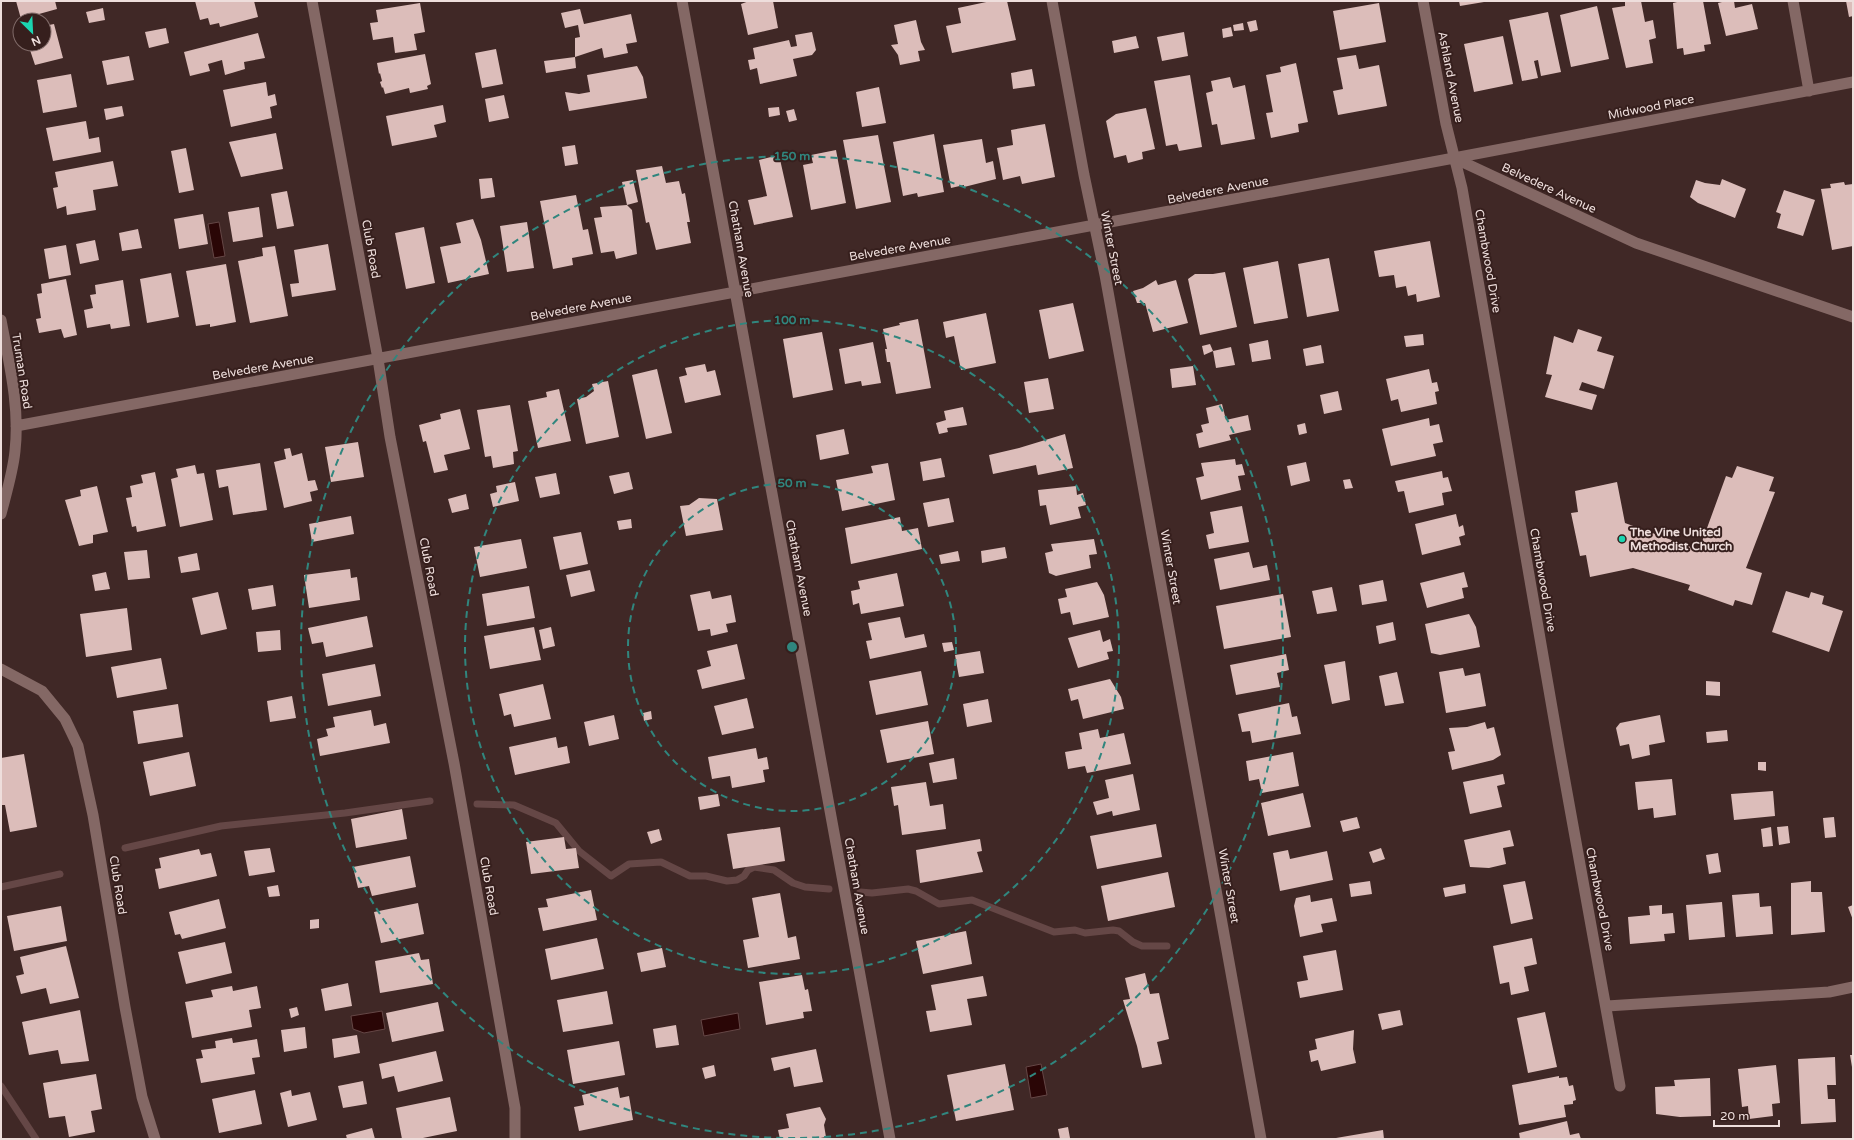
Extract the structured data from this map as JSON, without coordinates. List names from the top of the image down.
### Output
{
  "streets": {
    "street": [
      "Ashland Avenue",
      "Midwood Place",
      "Belvedere Avenue",
      "Winter Street",
      "Club Road",
      "Chatham Avenue",
      "Chambwood Drive",
      "Truman Road"
    ]
  },
  "crossings": [
    ["Ashland Avenue", "Midwood Place"],
    ["Ashland Avenue", "Belvedere Avenue"],
    ["Ashland Avenue", "Chambwood Drive"],
    ["Midwood Place", "Belvedere Avenue"],
    ["Midwood Place", "Chambwood Drive"],
    ["Belvedere Avenue", "Winter Street"],
    ["Belvedere Avenue", "Club Road"],
    ["Belvedere Avenue", "Chatham Avenue"],
    ["Belvedere Avenue", "Chambwood Drive"],
    ["Belvedere Avenue", "Truman Road"]
  ],
  "places": ["The Vine United Methodist Church"],
  "scale_bar": "20 m",
  "north": "bottom right",
  "rings": ["150 m", "100 m", "50 m"]
}
